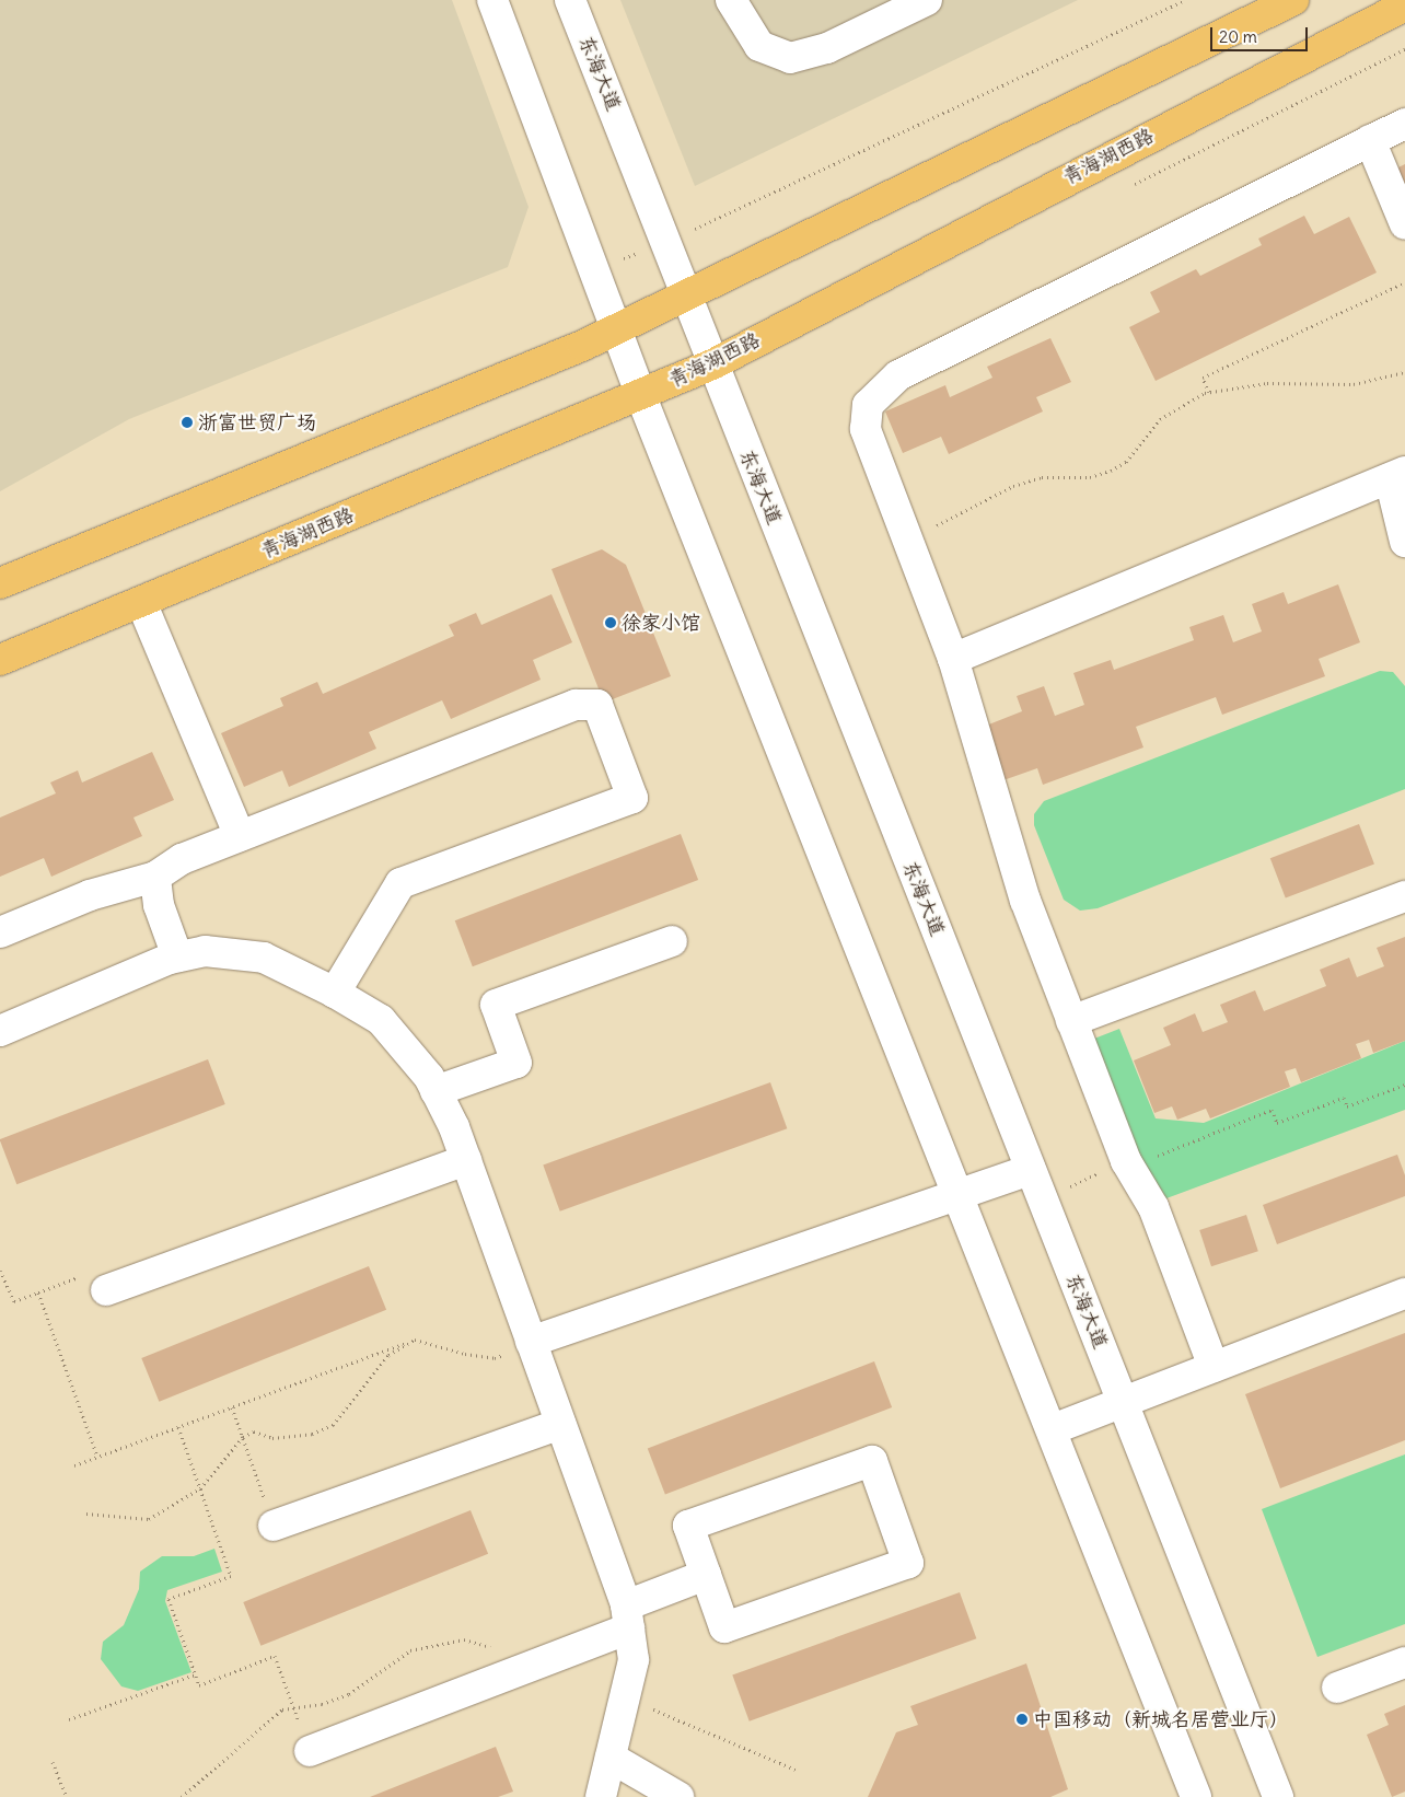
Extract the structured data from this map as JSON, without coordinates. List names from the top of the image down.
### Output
{
  "streets": {
    "main road": ["青海湖西路"],
    "street": ["东海大道"]
  },
  "crossings": [
    ["东海大道", "青海湖西路"]
  ],
  "places": ["浙富世贸广场", "徐家小馆", "中国移动（新城名居营业厅）"],
  "scale_bar": "20 m"
}
